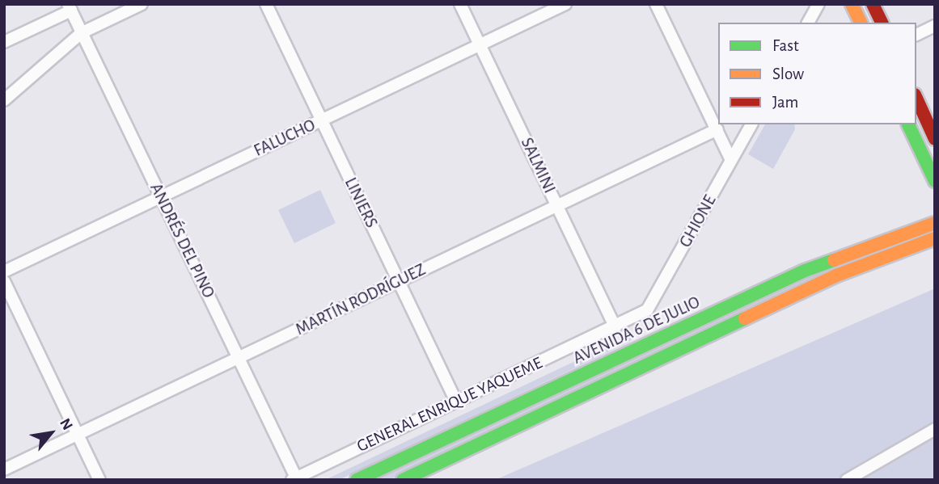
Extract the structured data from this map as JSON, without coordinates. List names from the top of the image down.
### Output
{
  "streets": {
    "main road": ["AVENIDA 6 DE JULIO"],
    "street": [
      "FALUCHO",
      "SALMINI",
      "LINIERS",
      "GHIONE",
      "ANDRÉS DEL PINO",
      "MARTÍN RODRÍGUEZ",
      "GENERAL ENRIQUE YAQUEME"
    ]
  },
  "crossings": [
    ["FALUCHO", "SALMINI"],
    ["FALUCHO", "LINIERS"],
    ["FALUCHO", "ANDRÉS DEL PINO"],
    ["SALMINI", "MARTÍN RODRÍGUEZ"],
    ["SALMINI", "GENERAL ENRIQUE YAQUEME"],
    ["LINIERS", "MARTÍN RODRÍGUEZ"],
    ["LINIERS", "GENERAL ENRIQUE YAQUEME"],
    ["GHIONE", "GENERAL ENRIQUE YAQUEME"],
    ["ANDRÉS DEL PINO", "MARTÍN RODRÍGUEZ"],
    ["ANDRÉS DEL PINO", "GENERAL ENRIQUE YAQUEME"]
  ],
  "legend": ["Fast", "Slow", "Jam"],
  "north": "top right"
}
